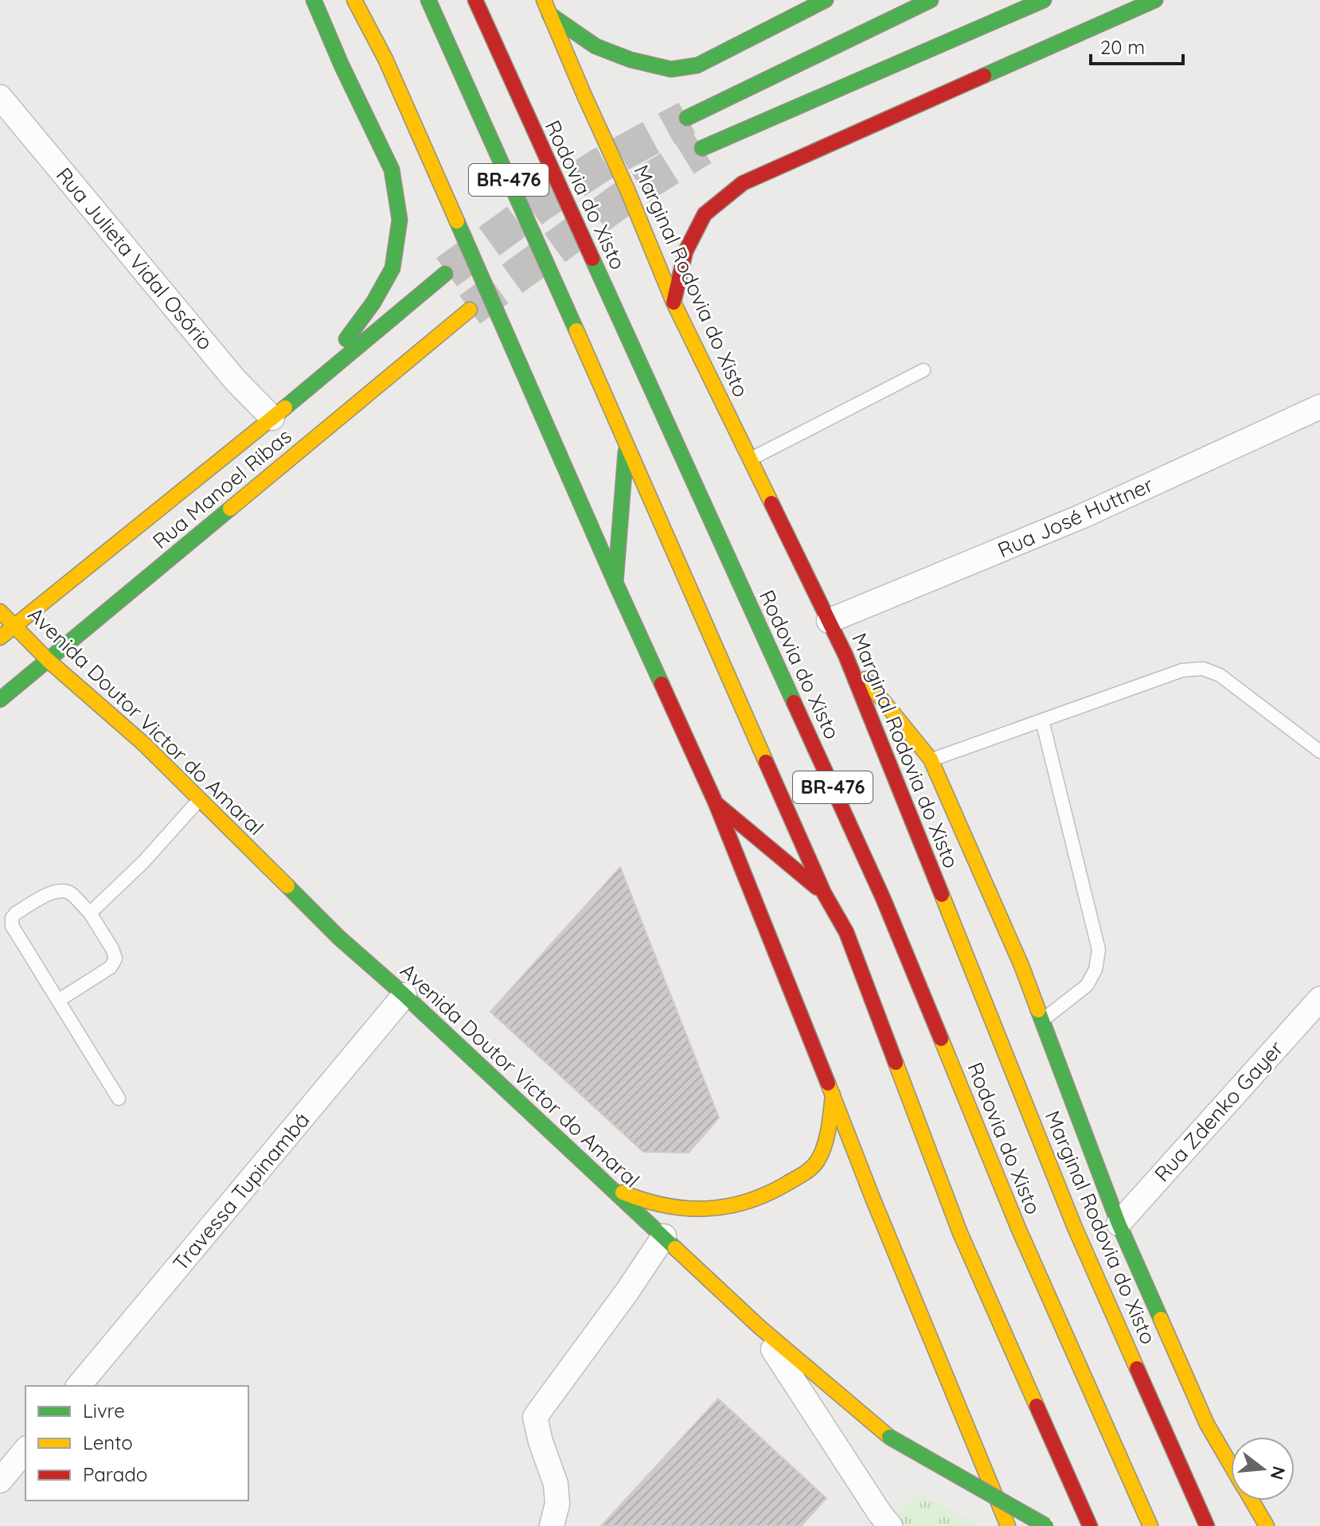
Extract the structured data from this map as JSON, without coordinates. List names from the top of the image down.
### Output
{
  "streets": {
    "main road": [
      "BR-476",
      "Rodovia do Xisto",
      "Marginal Rodovia do Xisto",
      "Rua Manoel Ribas",
      "Avenida Doutor Victor do Amaral"
    ],
    "street": [
      "Rua Julieta Vidal Osório",
      "Rua José Huttner",
      "Rua Zdenko Gayer",
      "Travessa Tupinambá"
    ]
  },
  "crossings": [
    ["Rua Julieta Vidal Osório", "Rua Manoel Ribas"],
    ["Marginal Rodovia do Xisto", "Rua José Huttner"],
    ["Rua Manoel Ribas", "Avenida Doutor Victor do Amaral"],
    ["Avenida Doutor Victor do Amaral", "Travessa Tupinambá"]
  ],
  "legend": ["Livre", "Lento", "Parado"],
  "scale_bar": "20 m",
  "north": "right"
}
